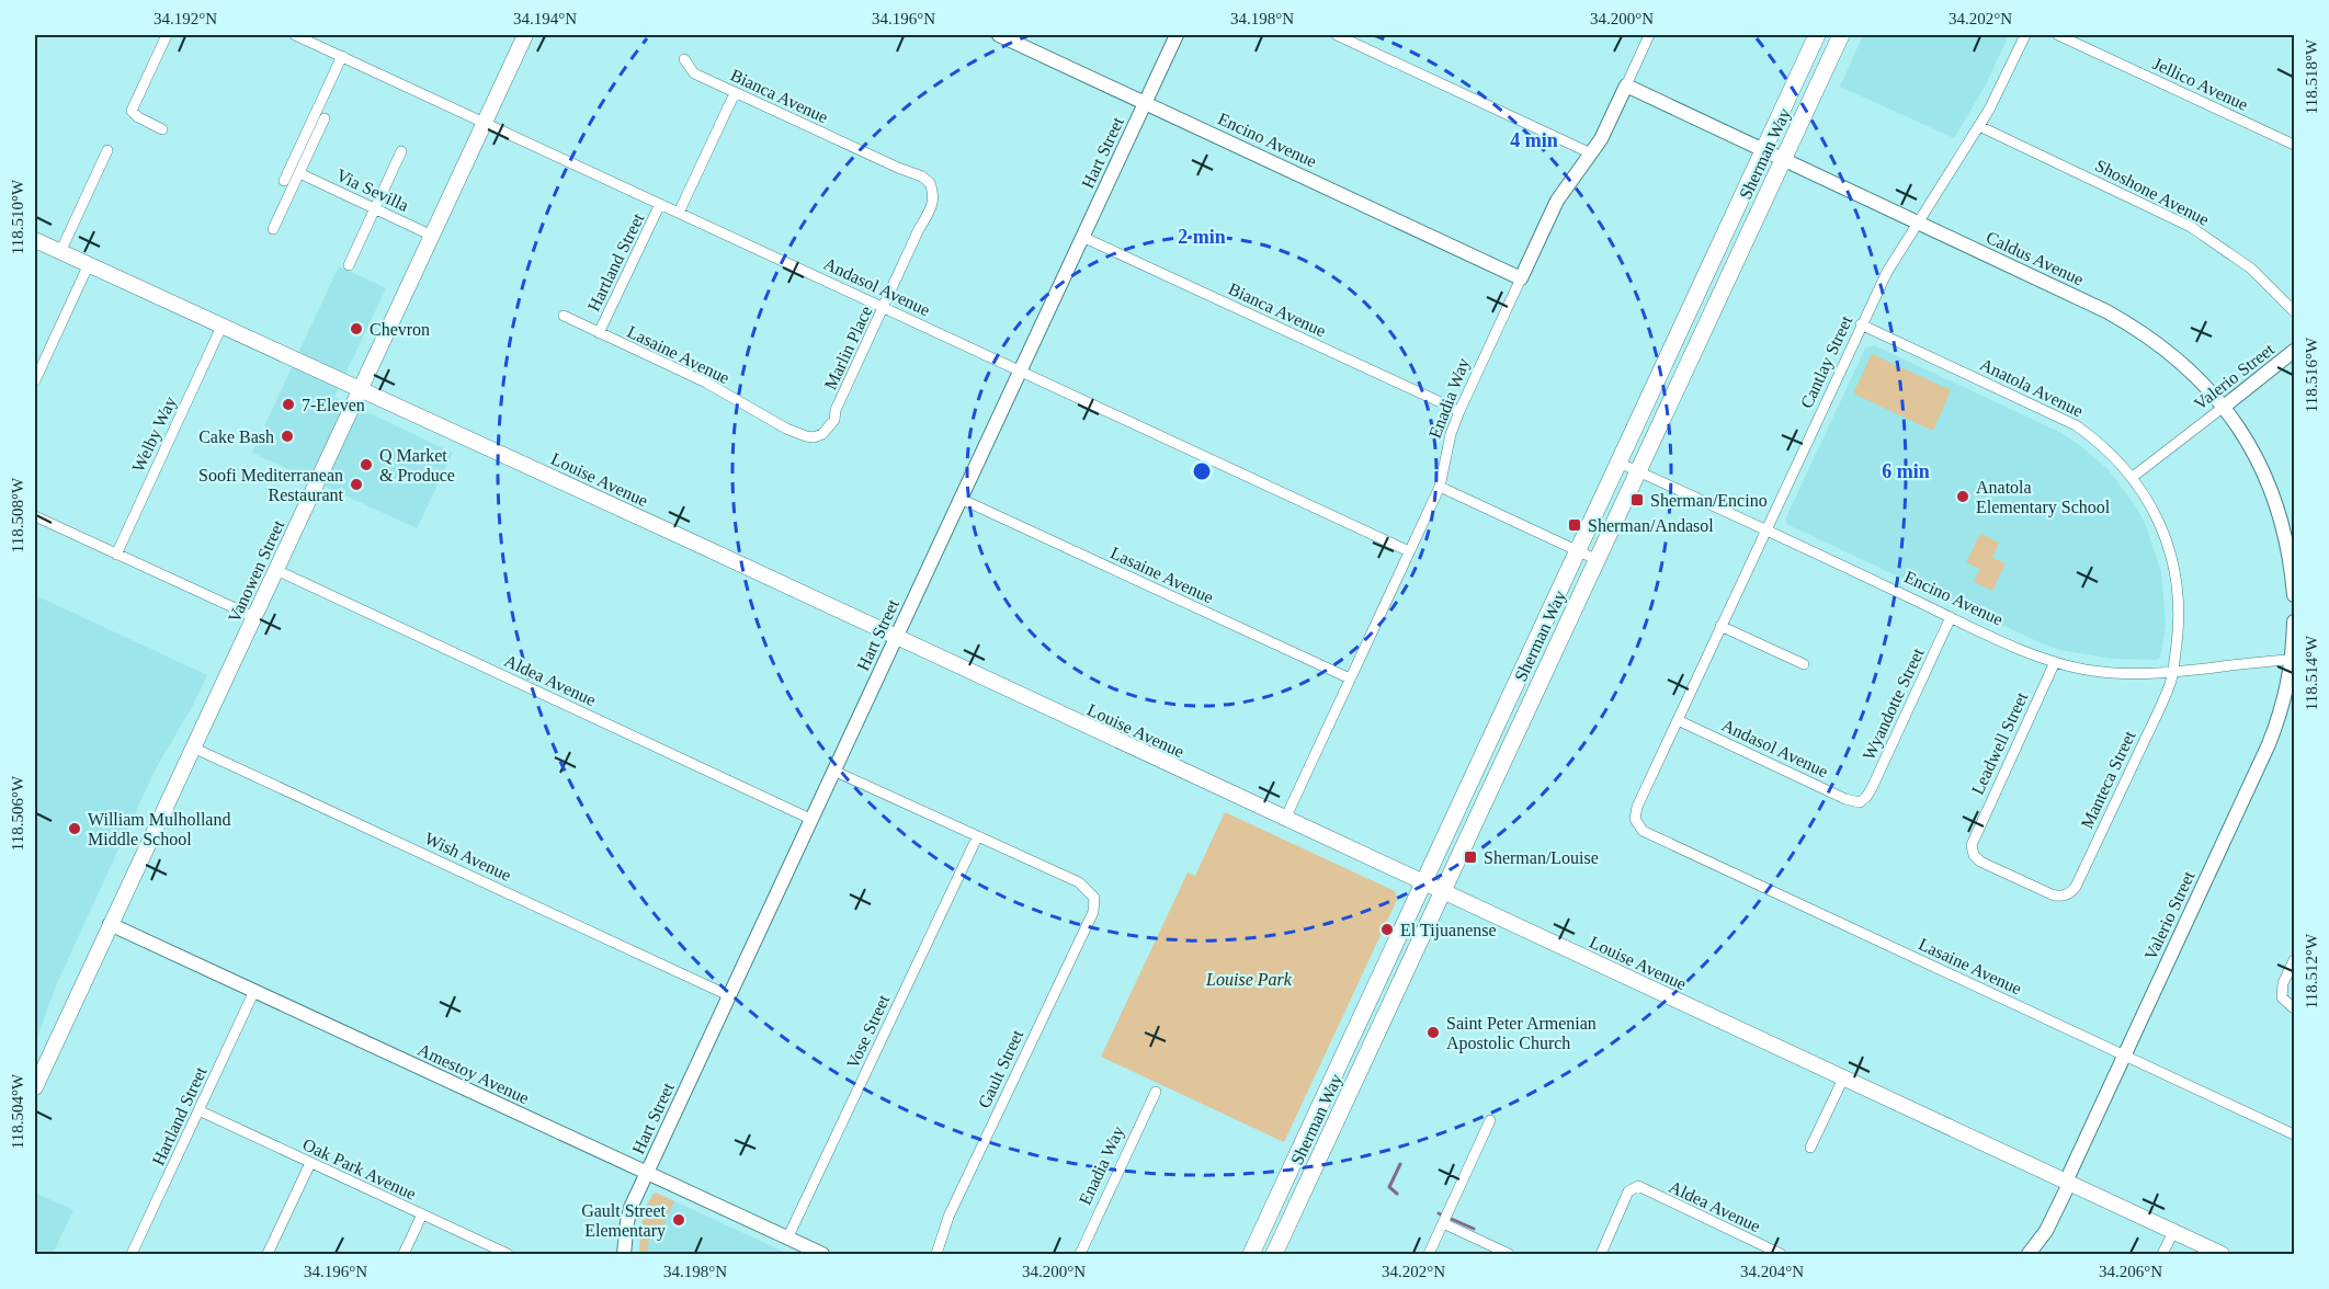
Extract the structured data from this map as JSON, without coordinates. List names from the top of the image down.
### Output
{
  "streets": {
    "main road": ["Sherman Way", "Louise Avenue", "Vanowen Street"],
    "street": [
      "Jellico Avenue",
      "Bianca Avenue",
      "Encino Avenue",
      "Hart Street",
      "Via Sevilla",
      "Shoshone Avenue",
      "Caldus Avenue",
      "Hartland Street",
      "Andasol Avenue",
      "Marlin Place",
      "Lasaine Avenue",
      "Cantlay Street",
      "Valerio Street",
      "Anatola Avenue",
      "Enadia Way",
      "Welby Way",
      "Aldea Avenue",
      "Wyandotte Street",
      "Leadwell Street",
      "Manteca Street",
      "Wish Avenue",
      "Vose Street",
      "Gault Street",
      "Amestoy Avenue",
      "Oak Park Avenue"
    ]
  },
  "crossings": [
    ["Bianca Avenue", "Hart Street"],
    ["Bianca Avenue", "Marlin Place"],
    ["Bianca Avenue", "Enadia Way"],
    ["Encino Avenue", "Hart Street"],
    ["Encino Avenue", "Sherman Way"],
    ["Encino Avenue", "Cantlay Street"],
    ["Encino Avenue", "Valerio Street"],
    ["Encino Avenue", "Anatola Avenue"],
    ["Encino Avenue", "Enadia Way"],
    ["Encino Avenue", "Wyandotte Street"],
    ["Encino Avenue", "Leadwell Street"],
    ["Encino Avenue", "Manteca Street"],
    ["Hart Street", "Andasol Avenue"],
    ["Hart Street", "Lasaine Avenue"],
    ["Hart Street", "Louise Avenue"],
    ["Hart Street", "Aldea Avenue"],
    ["Hart Street", "Wish Avenue"],
    ["Hart Street", "Amestoy Avenue"],
    ["Sherman Way", "Caldus Avenue"],
    ["Sherman Way", "Louise Avenue"],
    ["Via Sevilla", "Vanowen Street"],
    ["Shoshone Avenue", "Cantlay Street"],
    ["Caldus Avenue", "Cantlay Street"],
    ["Caldus Avenue", "Valerio Street"],
    ["Caldus Avenue", "Enadia Way"],
    ["Hartland Street", "Andasol Avenue"],
    ["Hartland Street", "Lasaine Avenue"],
    ["Hartland Street", "Amestoy Avenue"],
    ["Hartland Street", "Oak Park Avenue"],
    ["Andasol Avenue", "Marlin Place"],
    ["Andasol Avenue", "Cantlay Street"],
    ["Andasol Avenue", "Enadia Way"],
    ["Andasol Avenue", "Vanowen Street"],
    ["Andasol Avenue", "Wyandotte Street"],
    ["Marlin Place", "Lasaine Avenue"],
    ["Lasaine Avenue", "Cantlay Street"],
    ["Lasaine Avenue", "Valerio Street"],
    ["Lasaine Avenue", "Enadia Way"],
    ["Cantlay Street", "Anatola Avenue"],
    ["Valerio Street", "Anatola Avenue"],
    ["Valerio Street", "Louise Avenue"],
    ["Anatola Avenue", "Manteca Street"],
    ["Enadia Way", "Louise Avenue"],
    ["Welby Way", "Louise Avenue"],
    ["Louise Avenue", "Vanowen Street"],
    ["Vanowen Street", "Aldea Avenue"],
    ["Vanowen Street", "Wish Avenue"],
    ["Vanowen Street", "Amestoy Avenue"],
    ["Leadwell Street", "Manteca Street"],
    ["Vose Street", "Gault Street"],
    ["Vose Street", "Amestoy Avenue"]
  ],
  "parks": ["Louise Park"],
  "places": {
    "other": [
      "Chevron",
      "7-Eleven",
      "Cake Bash",
      "Q Market & Produce",
      "Soofi Mediterranean Restaurant",
      "Anatola Elementary School",
      "William Mulholland Middle School",
      "El Tijuanense",
      "Saint Peter Armenian Apostolic Church",
      "Gault Street Elementary"
    ],
    "transit": ["Sherman/Encino", "Sherman/Andasol", "Sherman/Louise"]
  },
  "coordinates": [
    "34.192°N",
    "34.194°N",
    "34.196°N",
    "34.198°N",
    "34.200°N",
    "34.202°N",
    "118.518°W",
    "118.510°W",
    "118.516°W",
    "118.508°W",
    "118.514°W",
    "118.506°W",
    "118.512°W",
    "118.504°W",
    "34.204°N",
    "34.206°N"
  ],
  "rings": ["4 min", "2 min", "6 min"]
}
